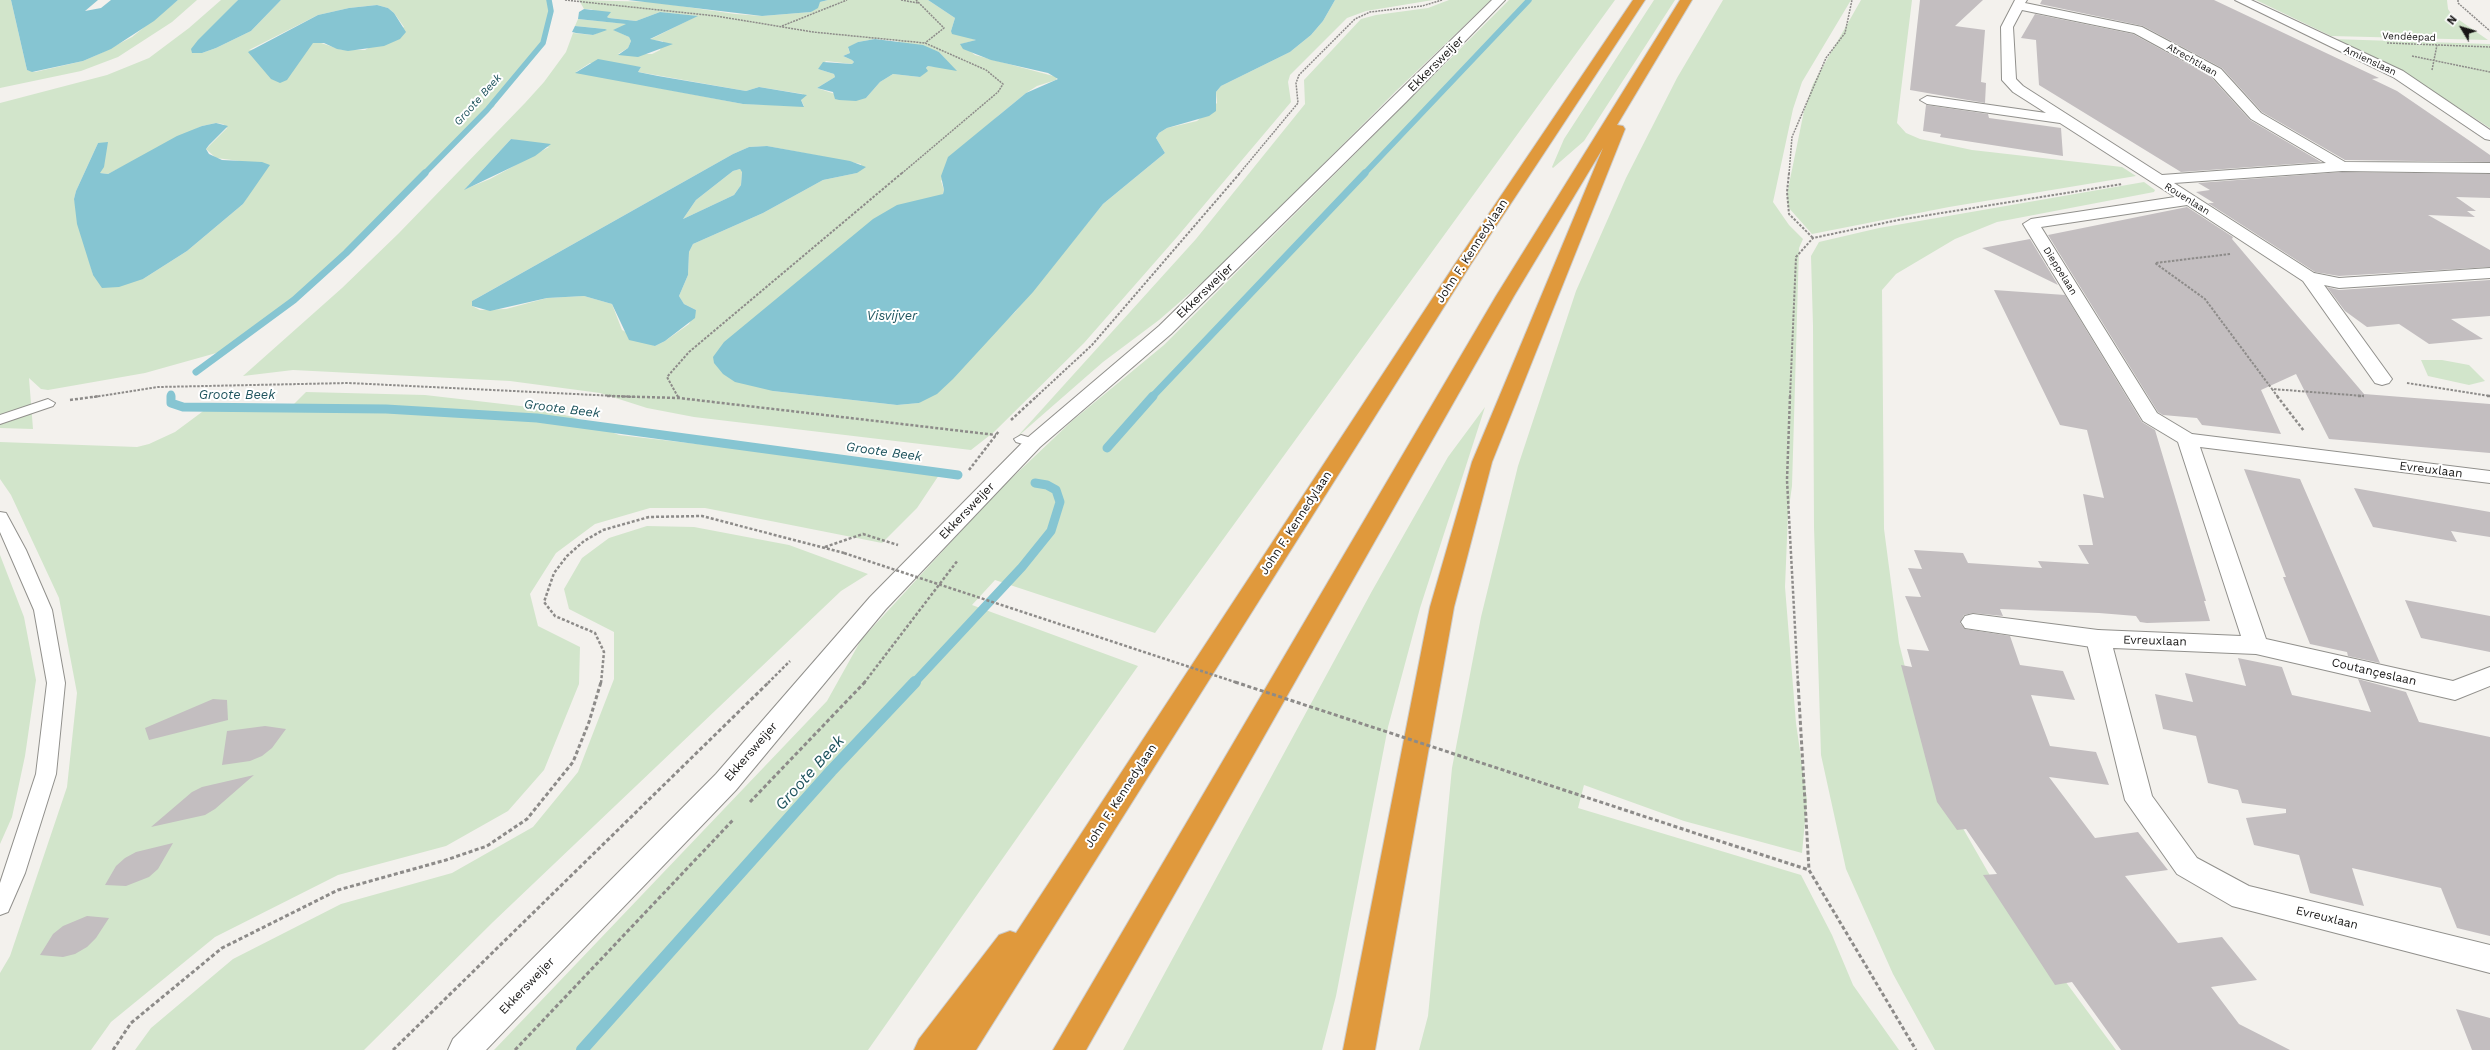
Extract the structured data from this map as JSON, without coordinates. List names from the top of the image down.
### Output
{
  "streets": {
    "highway": ["John F. Kennedylaan"],
    "street": [
      "Atrechtlaan",
      "Amienslaan",
      "Ekkersweijer",
      "Rouenlaan",
      "Dieppelaan",
      "Evreuxlaan",
      "Coutançeslaan"
    ],
    "path": ["Vendéepad"]
  },
  "crossings": [
    ["Atrechtlaan", "Rouenlaan"],
    ["Rouenlaan", "Dieppelaan"],
    ["Dieppelaan", "Evreuxlaan"],
    ["Evreuxlaan", "Coutançeslaan"]
  ],
  "water": ["Groote Beek", "Visvijver"],
  "north": "top left"
}
